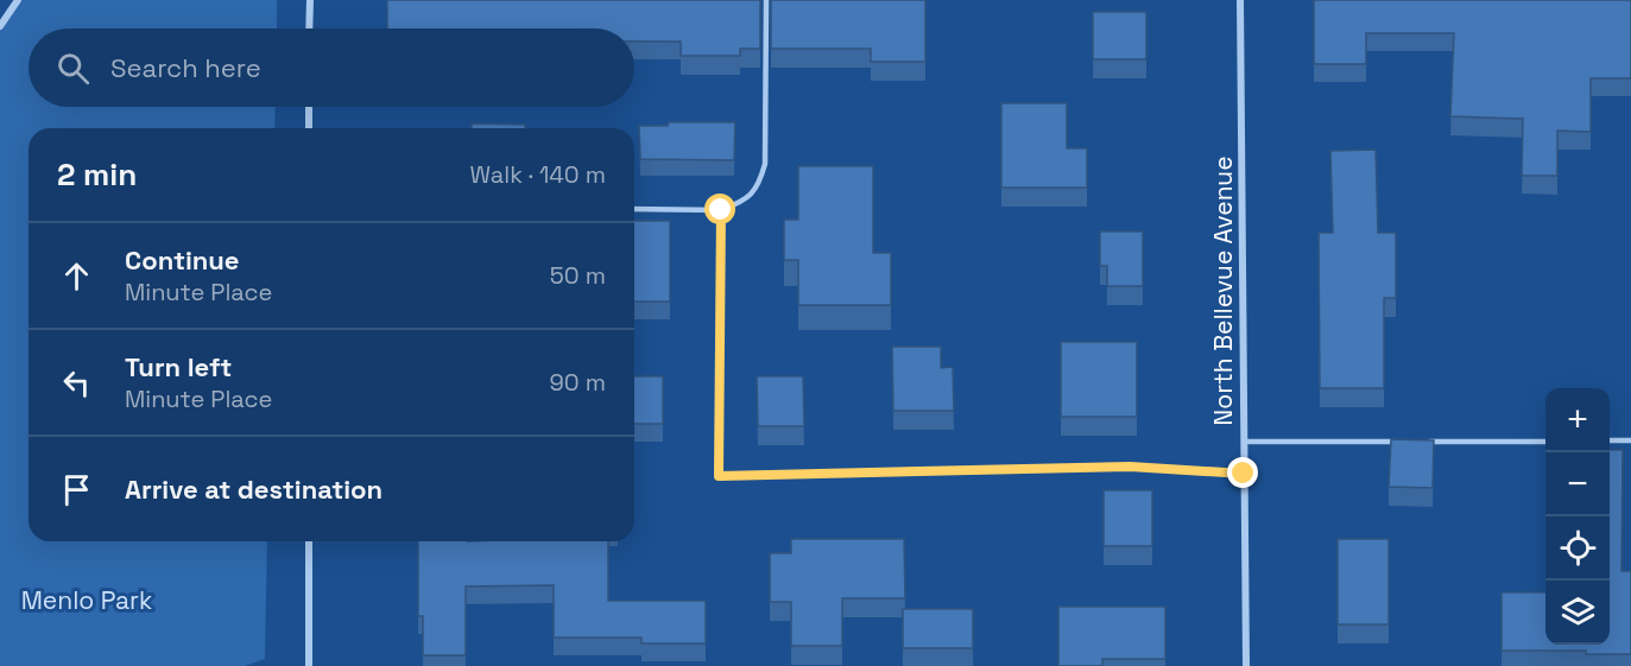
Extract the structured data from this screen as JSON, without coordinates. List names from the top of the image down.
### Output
{
  "streets": {
    "street": ["North Bellevue Avenue"]
  },
  "parks": ["Menlo Park"],
  "page": {
    "search": "Search here",
    "heading": ["2 min", "Walk · 140 m"],
    "list": [
      ["Continue", "Minute Place", "50 m"],
      ["Turn left", "Minute Place", "90 m"],
      "Arrive at destination"
    ],
    "map_buttons": ["+", "−"]
  }
}
